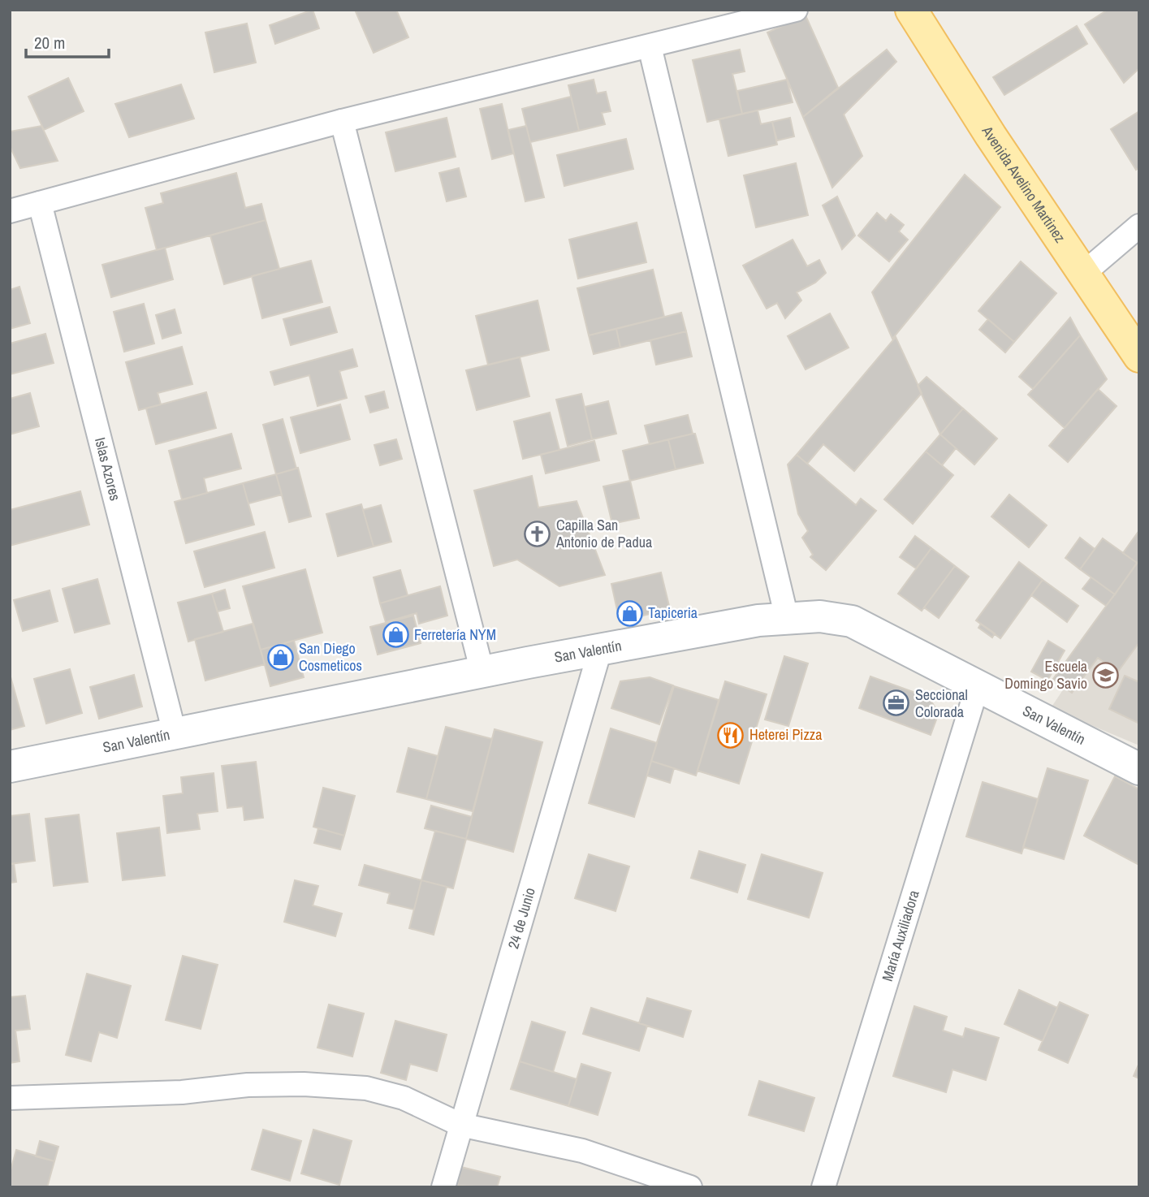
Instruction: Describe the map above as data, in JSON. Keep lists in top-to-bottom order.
{
  "streets": {
    "main road": ["Avenida Avelino Martinez", "San Valentín"],
    "street": ["Islas Azores", "24 de Junio", "María Auxiliadora"]
  },
  "crossings": [
    ["Islas Azores", "San Valentín"],
    ["San Valentín", "24 de Junio"],
    ["San Valentín", "María Auxiliadora"]
  ],
  "places": {
    "church": ["Capilla San Antonio de Padua"],
    "shop": ["Tapiceria", "Ferretería NYM", "San Diego Cosmeticos"],
    "school or university": ["Escuela Domingo Savio"],
    "office": ["Seccional Colorada"],
    "restaurant": ["Heterei Pizza"]
  },
  "scale_bar": "20 m"
}
